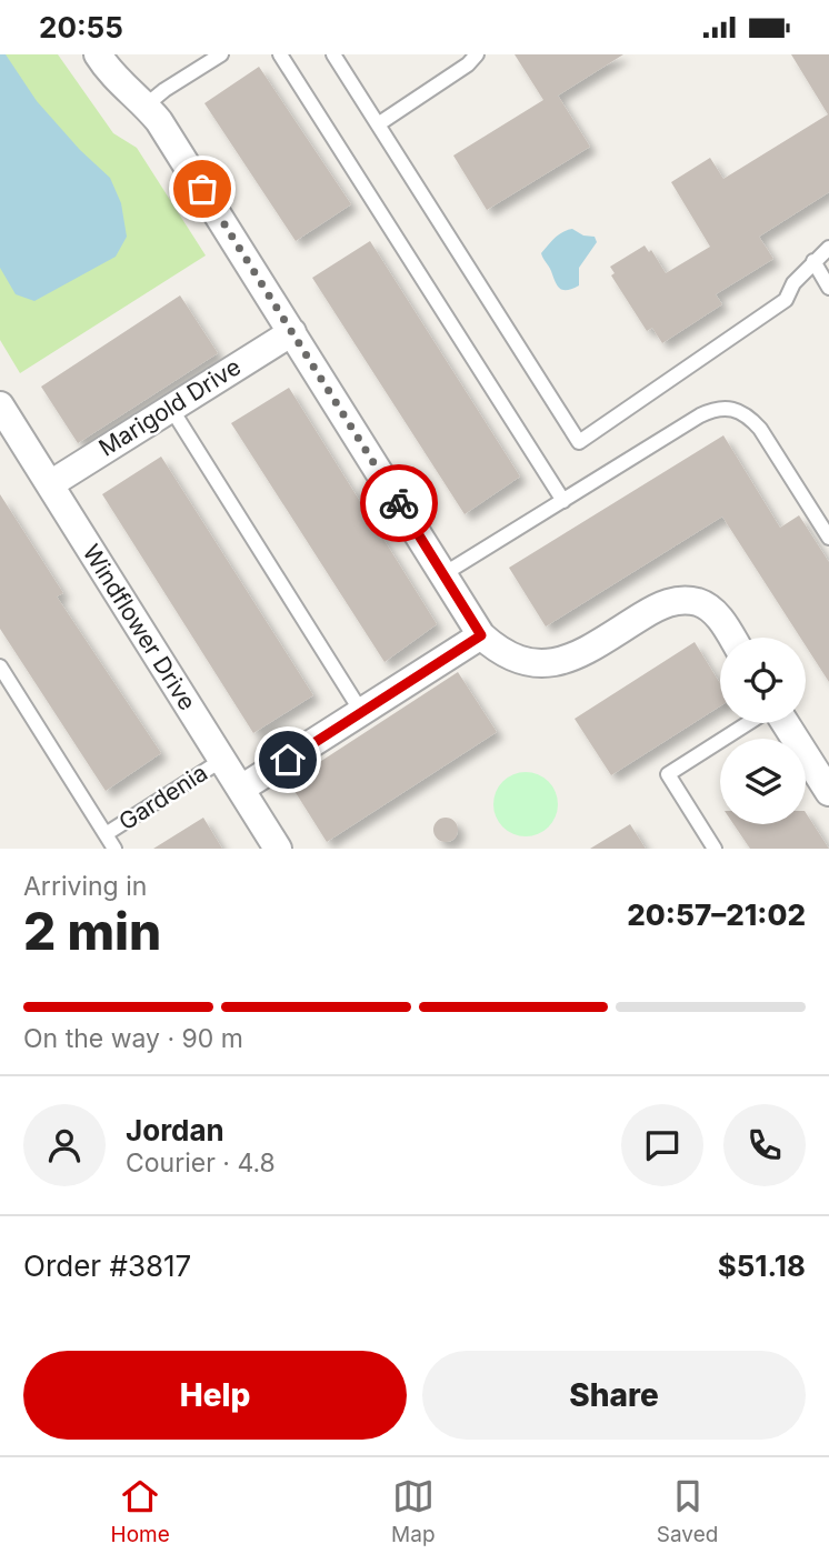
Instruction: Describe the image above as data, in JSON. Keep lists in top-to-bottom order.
{
  "streets": {
    "street": ["Marigold Drive", "Windflower Drive"],
    "lane": ["Gardenia"]
  },
  "crossings": [
    ["Marigold Drive", "Windflower Drive"],
    ["Windflower Drive", "Gardenia"]
  ],
  "page": {
    "status": "20:55",
    "heading": ["2 min", "Arriving in", "20:57–21:02"],
    "panel": [
      "Jordan",
      "Courier · 4.8",
      "Order #3817",
      "$51.18"
    ],
    "bar": "On the way · 90 m",
    "buttons": ["Help", "Share"],
    "tabs": ["Home", "Map", "Saved"]
  }
}
